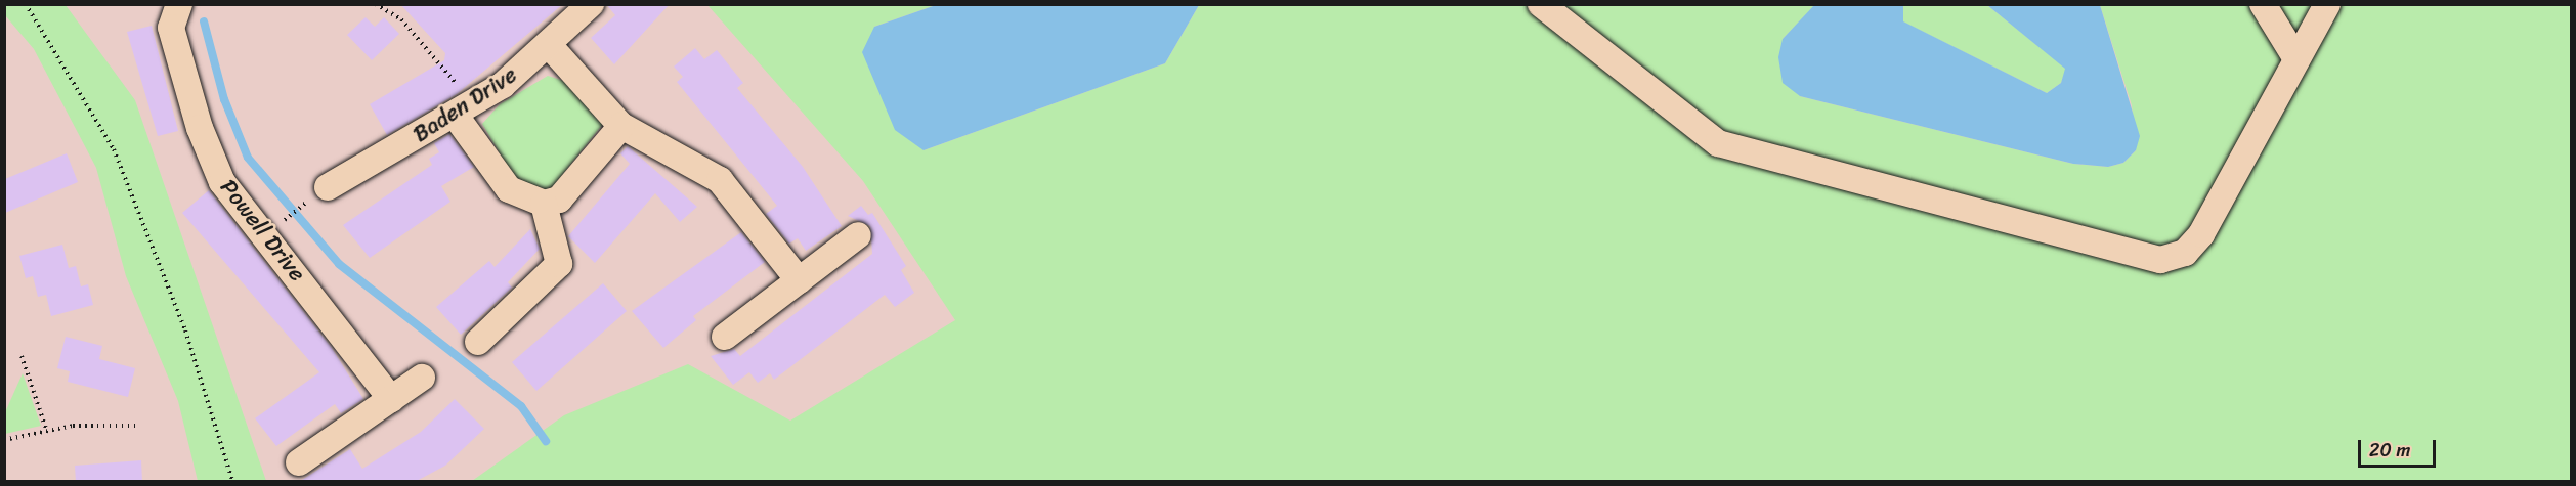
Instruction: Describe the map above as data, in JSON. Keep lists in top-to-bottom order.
{
  "streets": {
    "street": ["Baden Drive", "Powell Drive"]
  },
  "scale_bar": "20 m"
}
